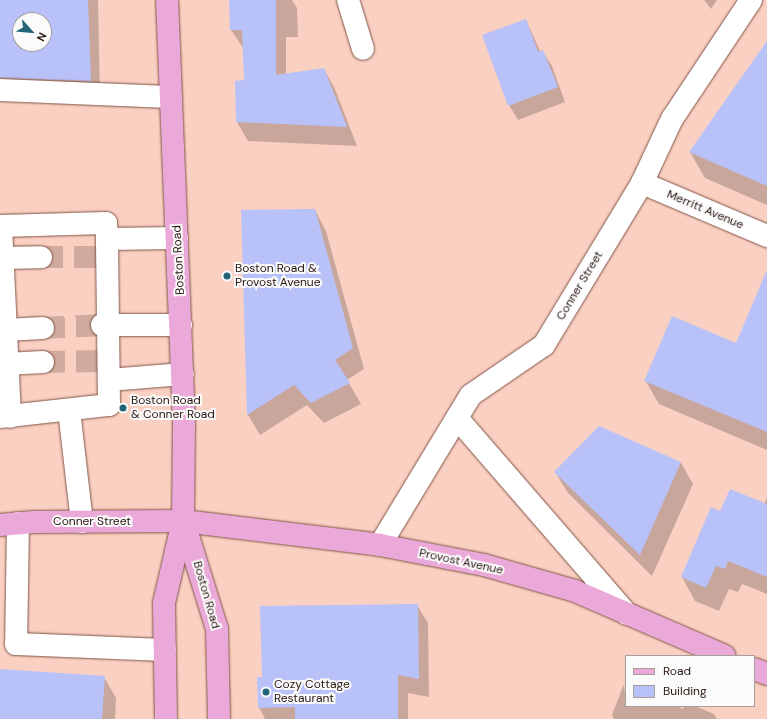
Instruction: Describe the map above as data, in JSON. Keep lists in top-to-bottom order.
{
  "streets": {
    "main road": ["Boston Road", "Conner Street", "Provost Avenue"],
    "street": ["Merritt Avenue"]
  },
  "crossings": [
    ["Merritt Avenue", "Conner Street"],
    ["Boston Road", "Conner Street"],
    ["Boston Road", "Provost Avenue"],
    ["Conner Street", "Provost Avenue"]
  ],
  "places": ["Boston Road & Provost Avenue", "Boston Road & Conner Road", "Cozy Cottage Restaurant"],
  "legend": ["Road", "Building"],
  "north": "bottom right"
}
